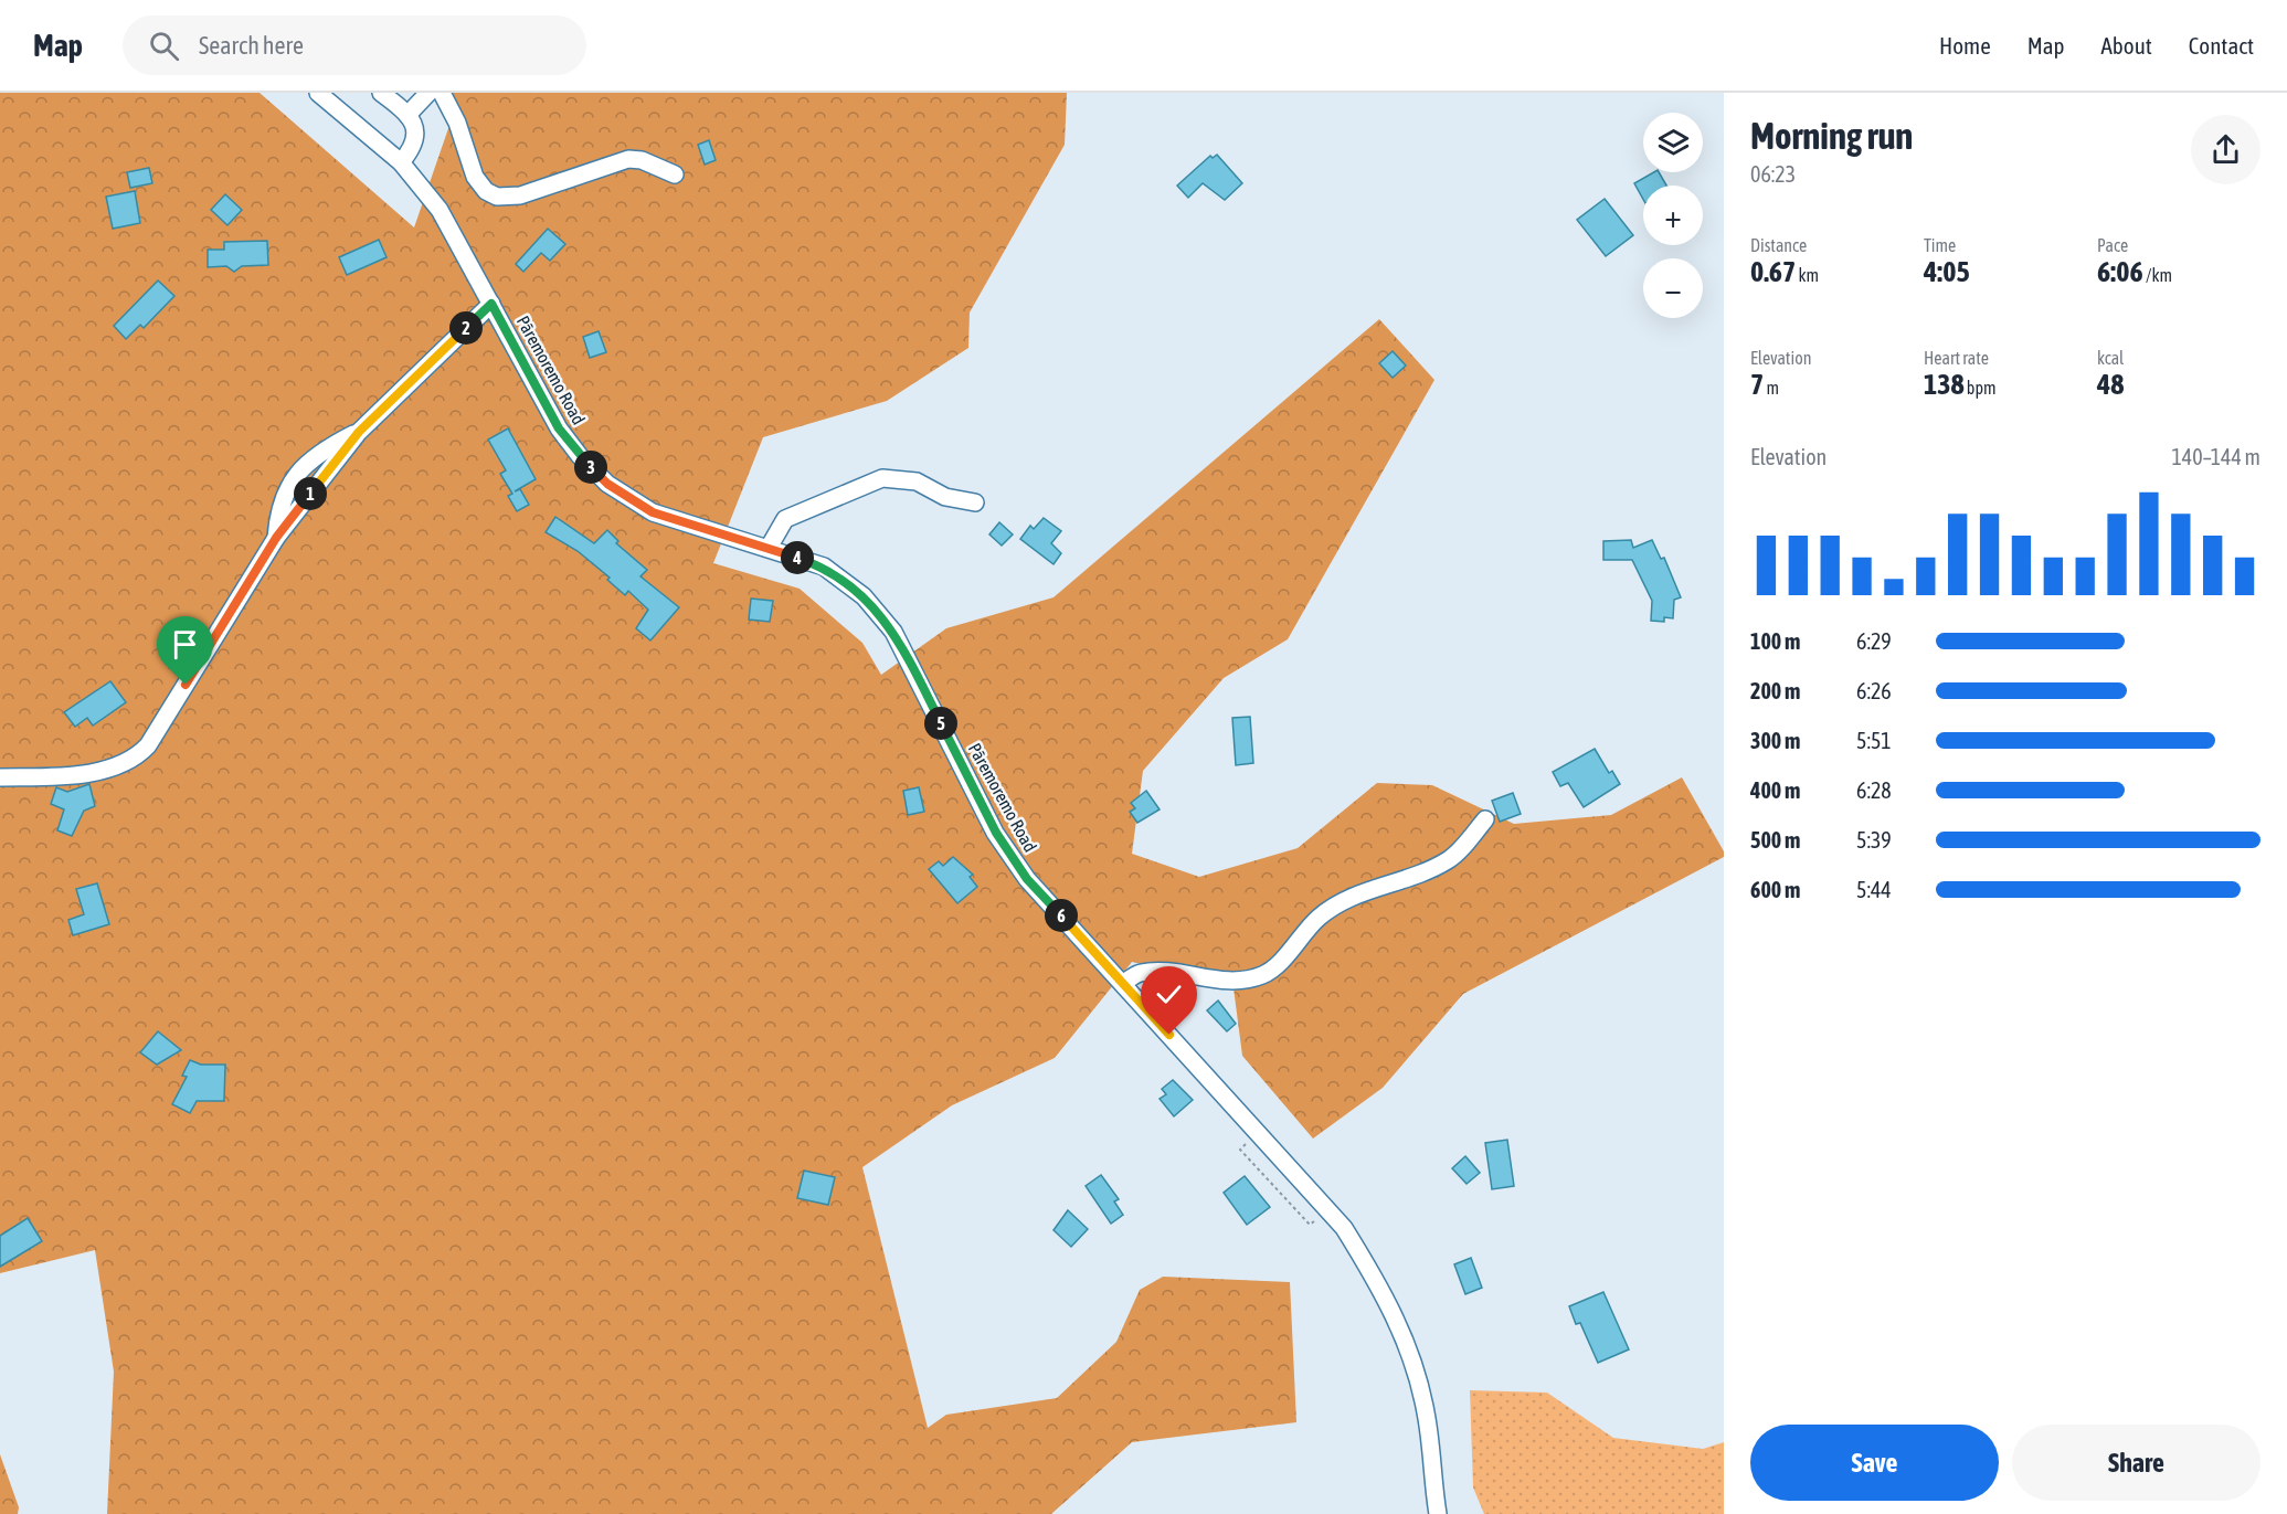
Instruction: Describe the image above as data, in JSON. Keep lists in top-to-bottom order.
{
  "streets": {
    "street": ["Pāremoremo Road"]
  },
  "page": {
    "header": "Map",
    "search": "Search here",
    "nav": [
      "Home",
      "Map",
      "About",
      "Contact"
    ],
    "heading": ["Morning run", "06:23"],
    "map_buttons": ["+", "−"],
    "stats": [
      ["Distance", "0.67 km"],
      ["Time", "4:05"],
      ["Pace", "6:06 /km"],
      ["Elevation", "7 m"],
      ["Heart rate", "138 bpm"],
      ["kcal", "48"]
    ],
    "pins": [
      "2",
      "3",
      "1",
      "4",
      "5",
      "6"
    ],
    "chart": ["Elevation", "140–144 m"],
    "list": [
      {
        "name": "100 m",
        "note": "6:29"
      },
      {
        "name": "200 m",
        "note": "6:26"
      },
      {
        "name": "300 m",
        "note": "5:51"
      },
      {
        "name": "400 m",
        "note": "6:28"
      },
      {
        "name": "500 m",
        "note": "5:39"
      },
      {
        "name": "600 m",
        "note": "5:44"
      }
    ],
    "buttons": ["Save", "Share"]
  }
}
